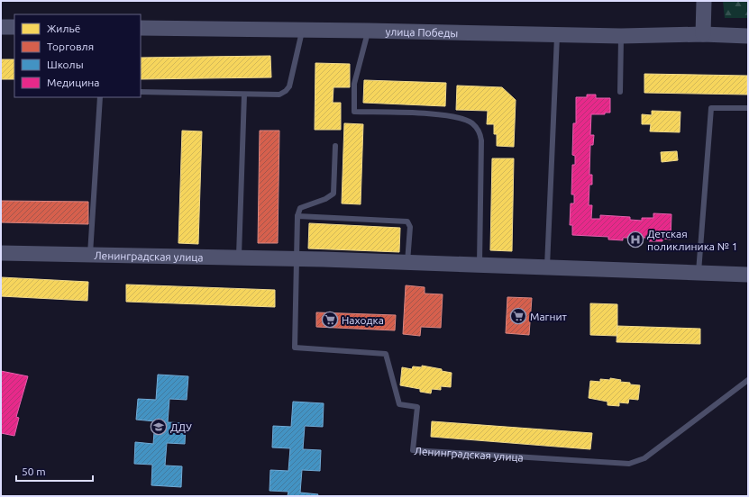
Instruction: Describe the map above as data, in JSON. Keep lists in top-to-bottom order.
{
  "streets": {
    "street": ["улица Победы", "Ленинградская улица"]
  },
  "places": {
    "hospital": ["Детская поликлиника № 1"],
    "supermarket": ["Магнит", "Находка"],
    "school or university": ["ДДУ"]
  },
  "legend": [
    "Жильё",
    "Торговля",
    "Школы",
    "Медицина"
  ],
  "scale_bar": "50 m"
}
